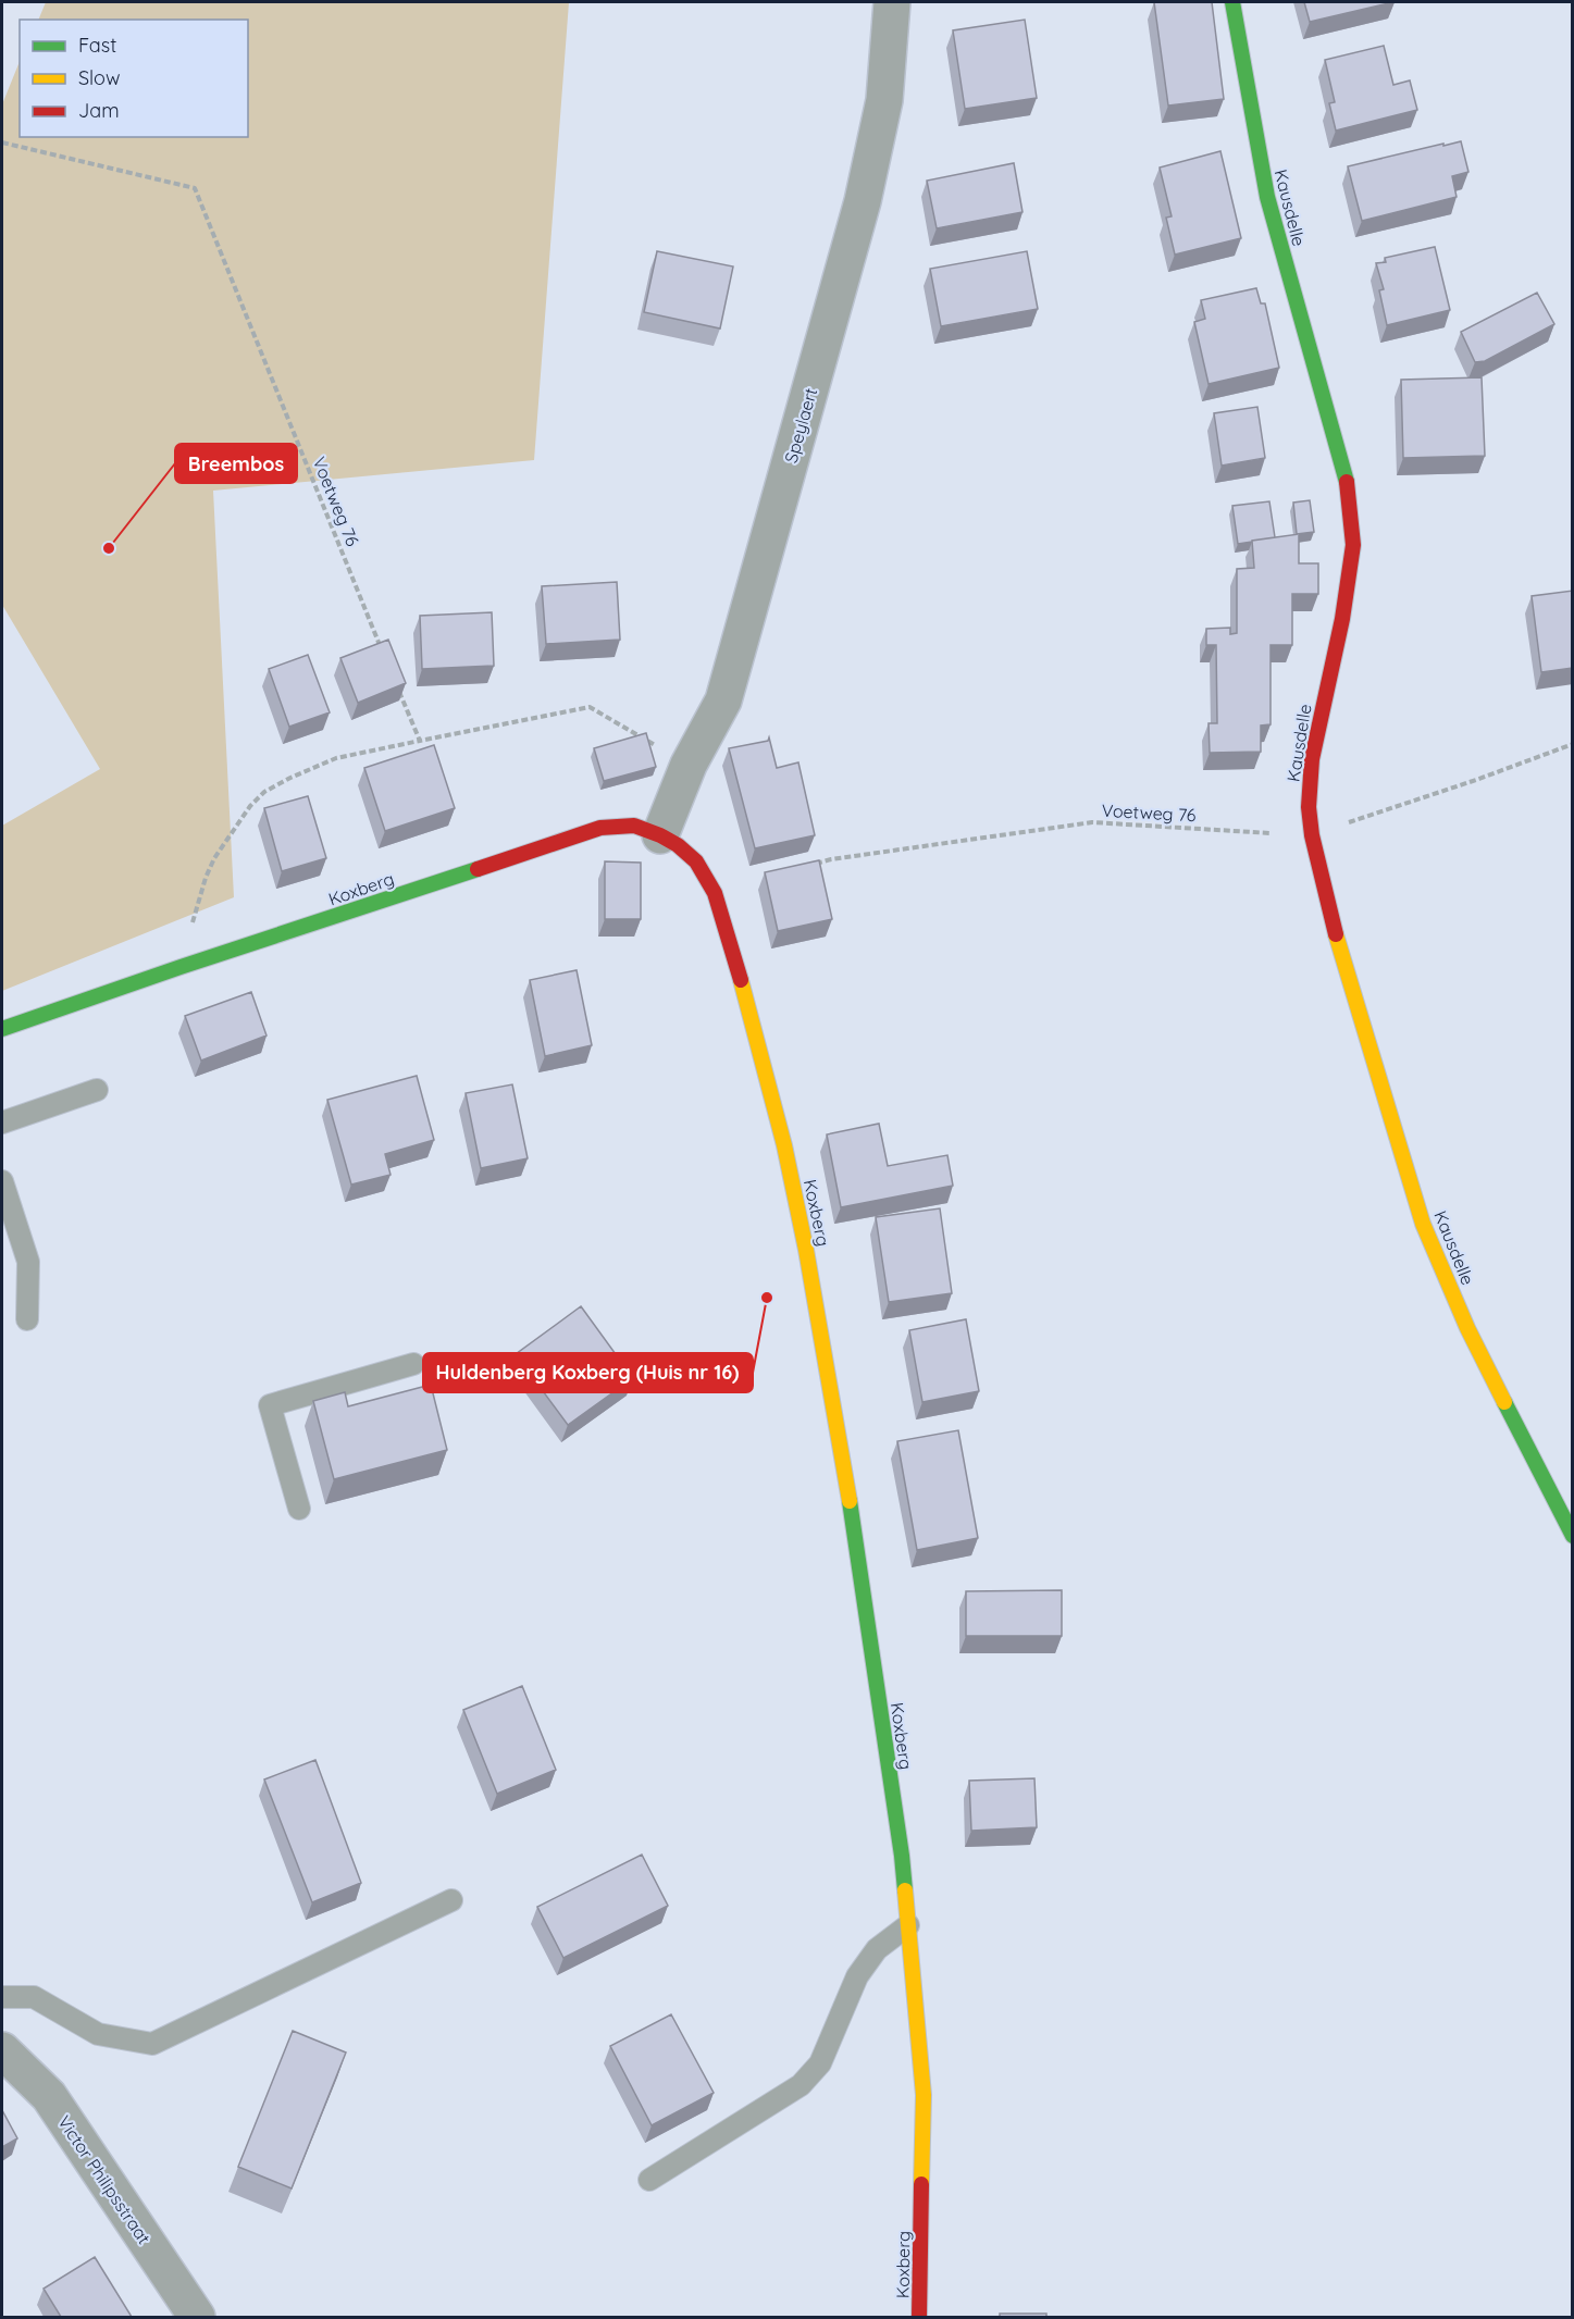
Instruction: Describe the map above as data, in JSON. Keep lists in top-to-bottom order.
{
  "streets": {
    "street": [
      "Kausdelle",
      "Speylaert",
      "Koxberg",
      "Victor Philipsstraat"
    ],
    "path": ["Voetweg 76"]
  },
  "crossings": [
    ["Kausdelle", "Voetweg 76"],
    ["Speylaert", "Koxberg"]
  ],
  "places": ["Breembos", "Huldenberg Koxberg (Huis nr 16)"],
  "legend": ["Fast", "Slow", "Jam"]
}
